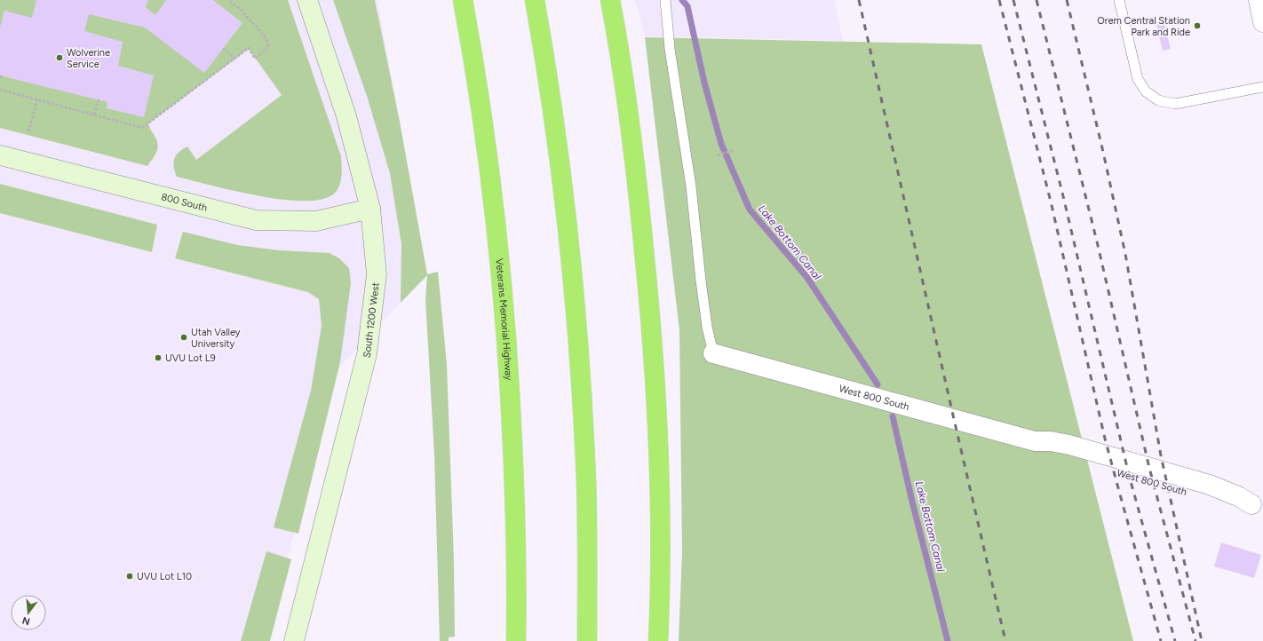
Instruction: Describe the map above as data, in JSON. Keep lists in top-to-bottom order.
{
  "streets": {
    "highway": ["Veterans Memorial Highway"],
    "main road": ["800 South", "South 1200 West"],
    "street": ["West 800 South"]
  },
  "crossings": [
    ["800 South", "South 1200 West"]
  ],
  "water": ["Lake Bottom Canal"],
  "places": [
    "Orem Central Station Park and Ride",
    "Wolverine Service",
    "Utah Valley University",
    "UVU Lot L9",
    "UVU Lot L10"
  ],
  "north": "bottom"
}
